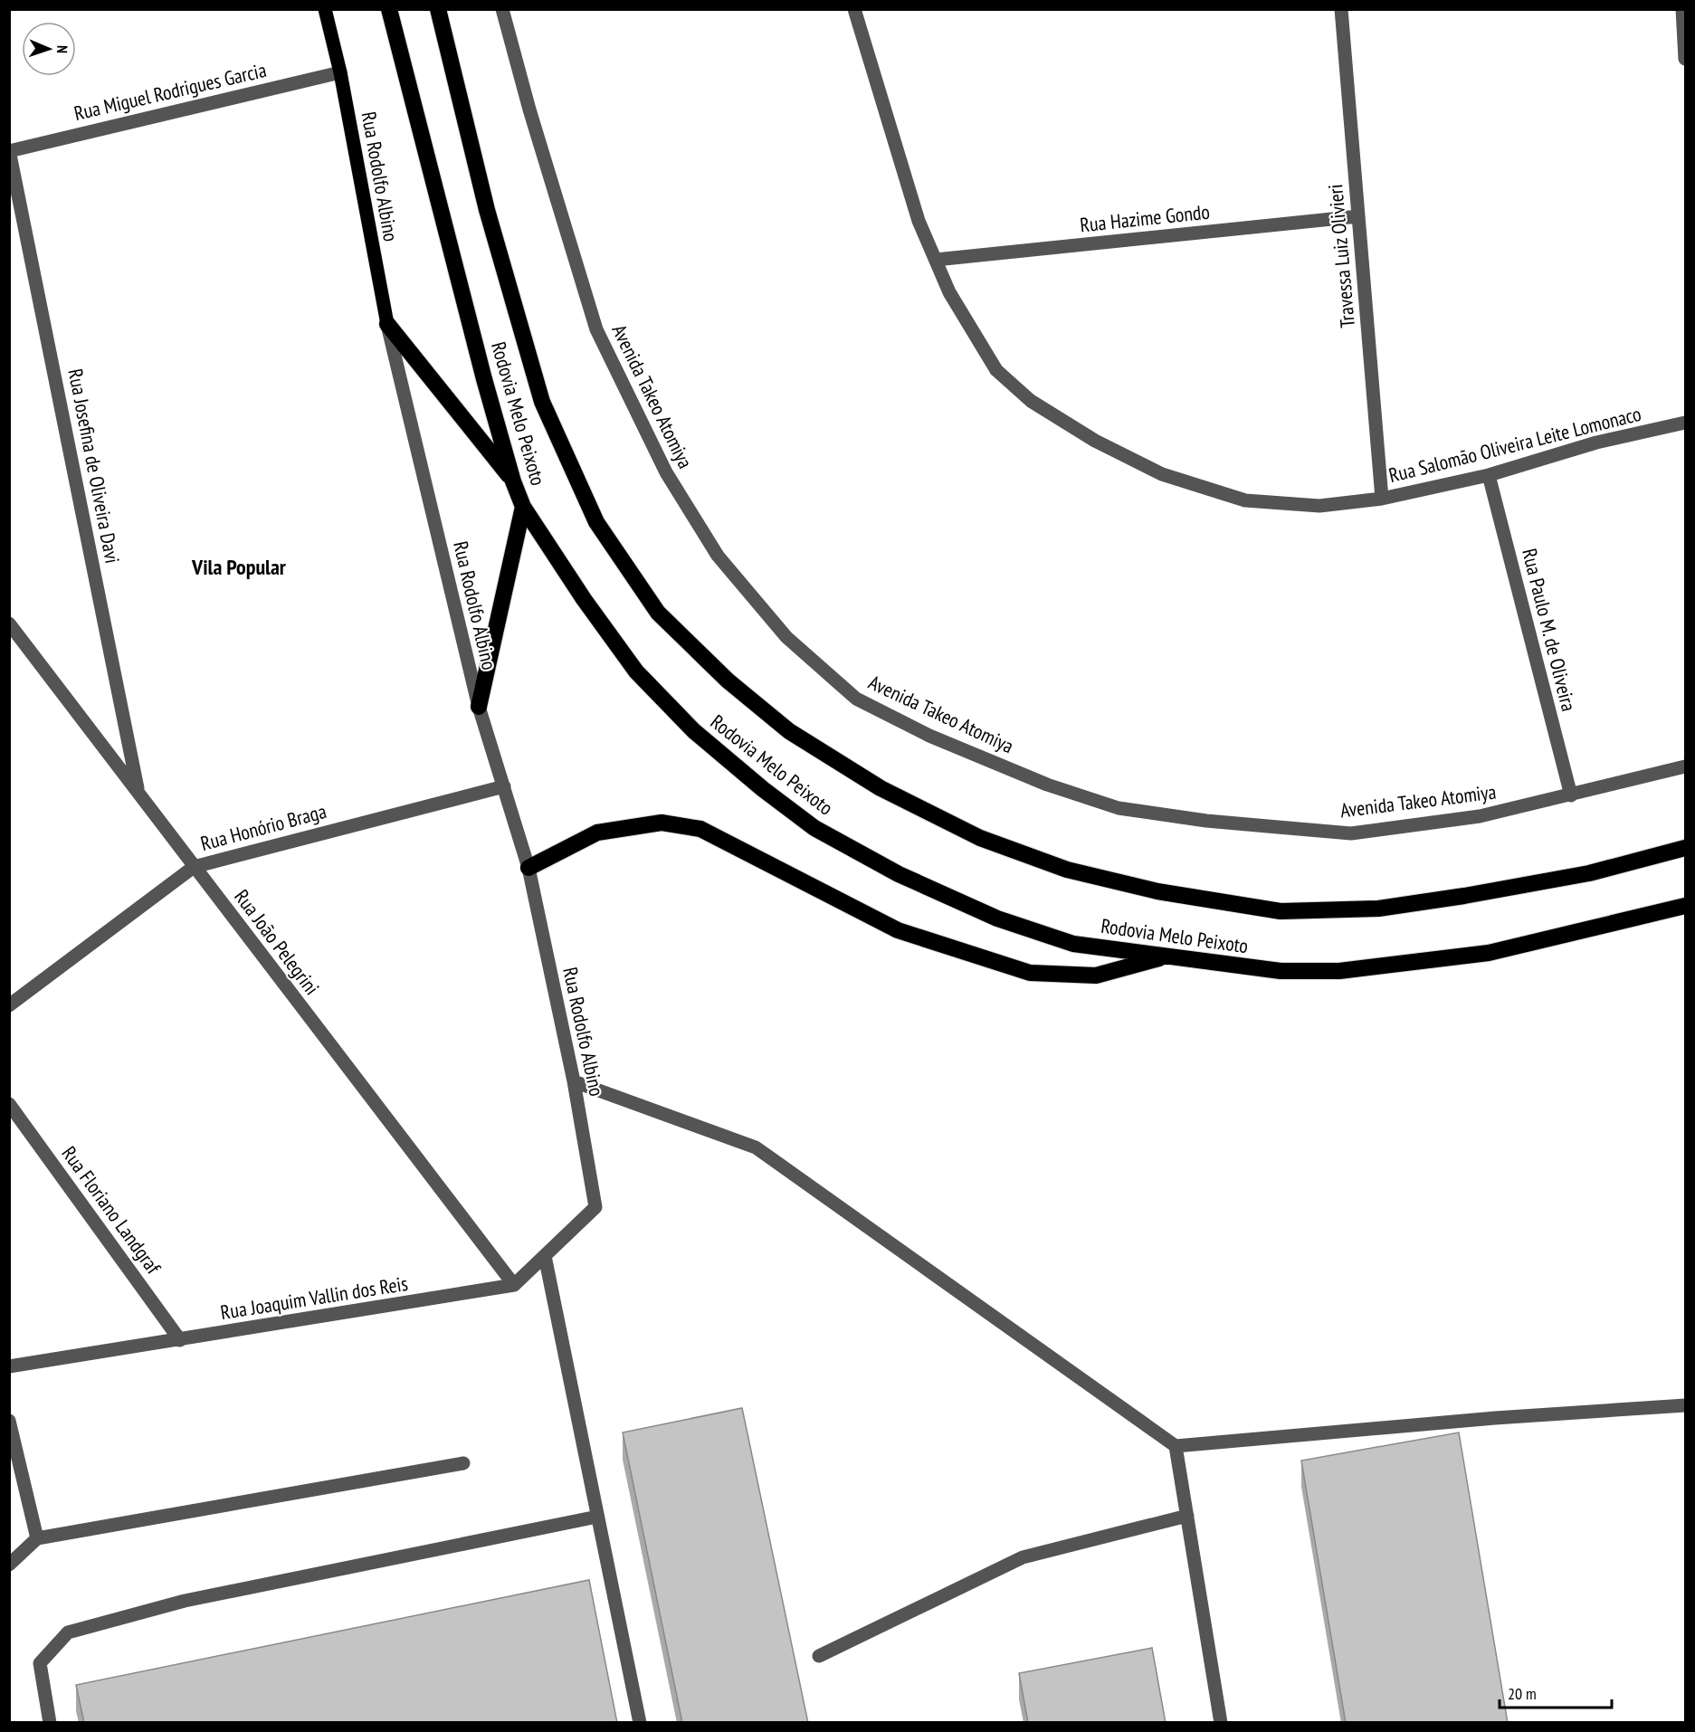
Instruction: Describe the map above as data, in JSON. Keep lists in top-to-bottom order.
{
  "streets": {
    "highway": ["Rodovia Melo Peixoto"],
    "main road": ["Rua Rodolfo Albino"],
    "street": [
      "Rua Miguel Rodrigues Garcia",
      "Rua Hazime Gondo",
      "Travessa Luiz Olivieri",
      "Avenida Takeo Atomiya",
      "Rua Salomão Oliveira Leite Lomonaco",
      "Rua Josefina de Oliveira Davi",
      "Rua Paulo M. de Oliveira",
      "Rua Honório Braga",
      "Rua João Pelegrini",
      "Rua Floriano Landgraf",
      "Rua Joaquim Vallin dos Reis"
    ]
  },
  "crossings": [
    ["Rua Miguel Rodrigues Garcia", "Rua Rodolfo Albino"],
    ["Rua Miguel Rodrigues Garcia", "Rua Josefina de Oliveira Davi"],
    ["Rua Rodolfo Albino", "Rua Honório Braga"],
    ["Rua Hazime Gondo", "Travessa Luiz Olivieri"],
    ["Rua Hazime Gondo", "Rua Salomão Oliveira Leite Lomonaco"],
    ["Travessa Luiz Olivieri", "Rua Salomão Oliveira Leite Lomonaco"],
    ["Avenida Takeo Atomiya", "Rua Paulo M. de Oliveira"],
    ["Rua Salomão Oliveira Leite Lomonaco", "Rua Paulo M. de Oliveira"],
    ["Rua Josefina de Oliveira Davi", "Rua João Pelegrini"],
    ["Rua Honório Braga", "Rua João Pelegrini"],
    ["Rua João Pelegrini", "Rua Joaquim Vallin dos Reis"],
    ["Rua Floriano Landgraf", "Rua Joaquim Vallin dos Reis"]
  ],
  "districts": ["Vila Popular"],
  "scale_bar": "20 m",
  "north": "right"
}
